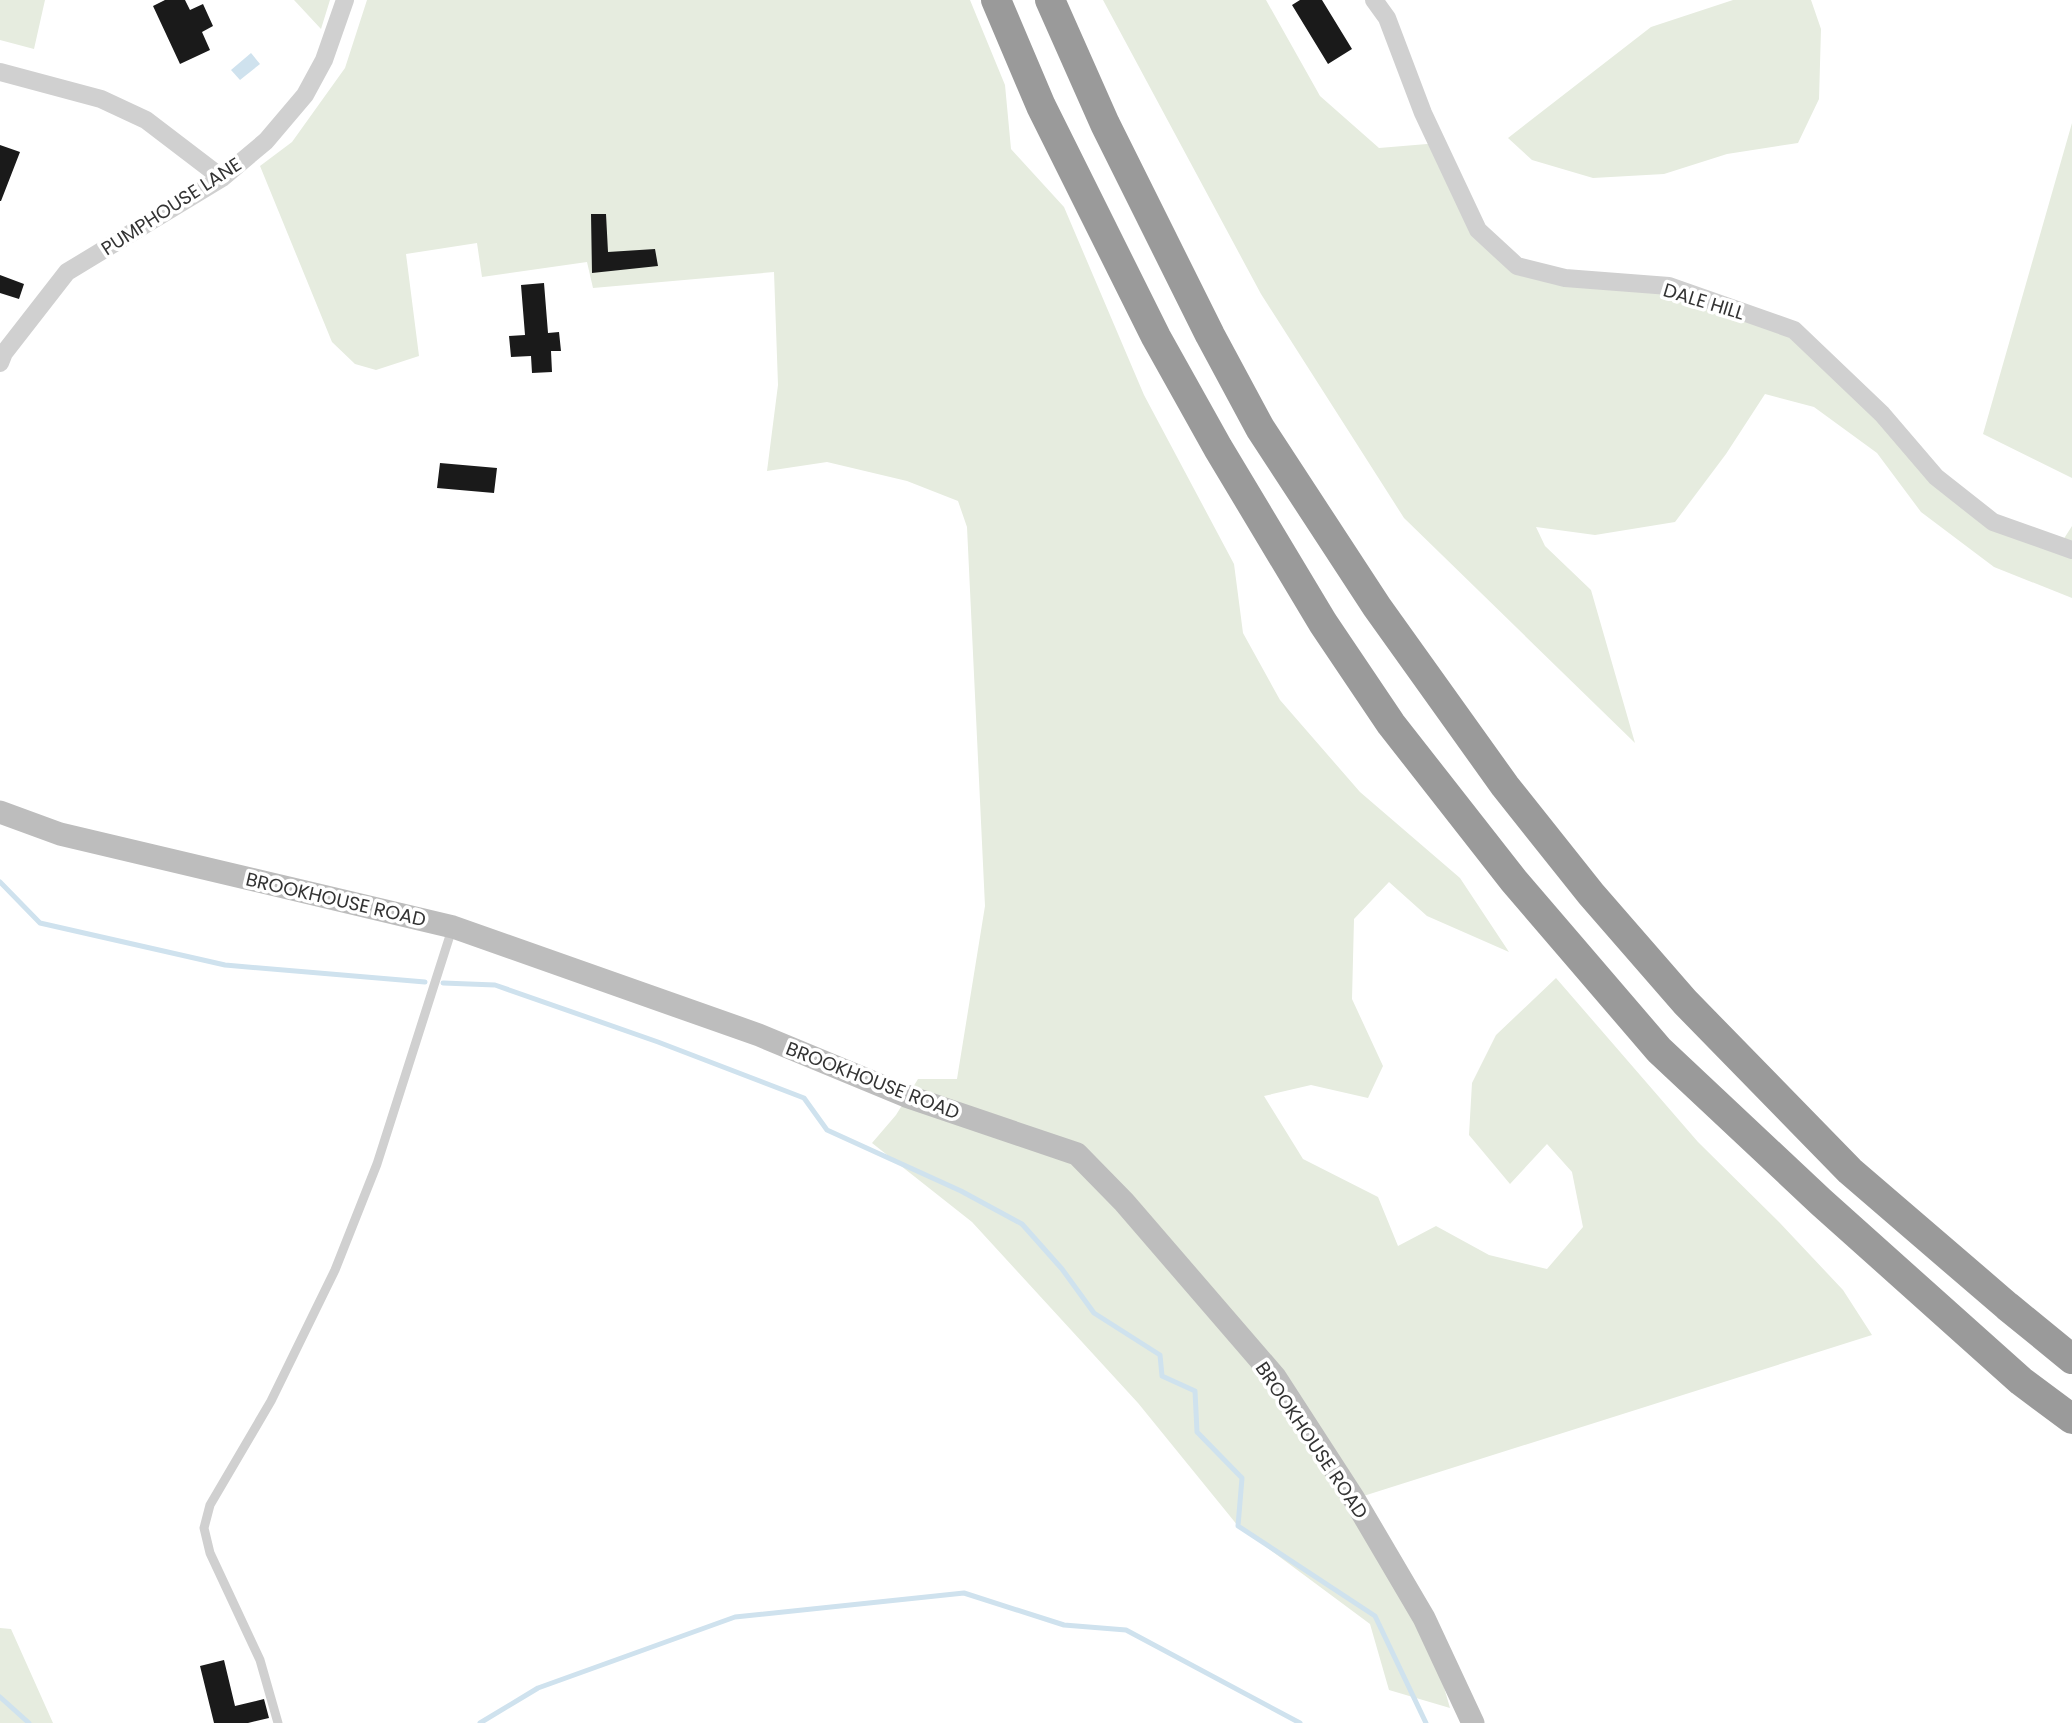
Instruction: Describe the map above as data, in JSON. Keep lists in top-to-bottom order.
{
  "streets": {
    "street": ["PUMPHOUSE LANE", "DALE HILL", "BROOKHOUSE ROAD"]
  }
}
